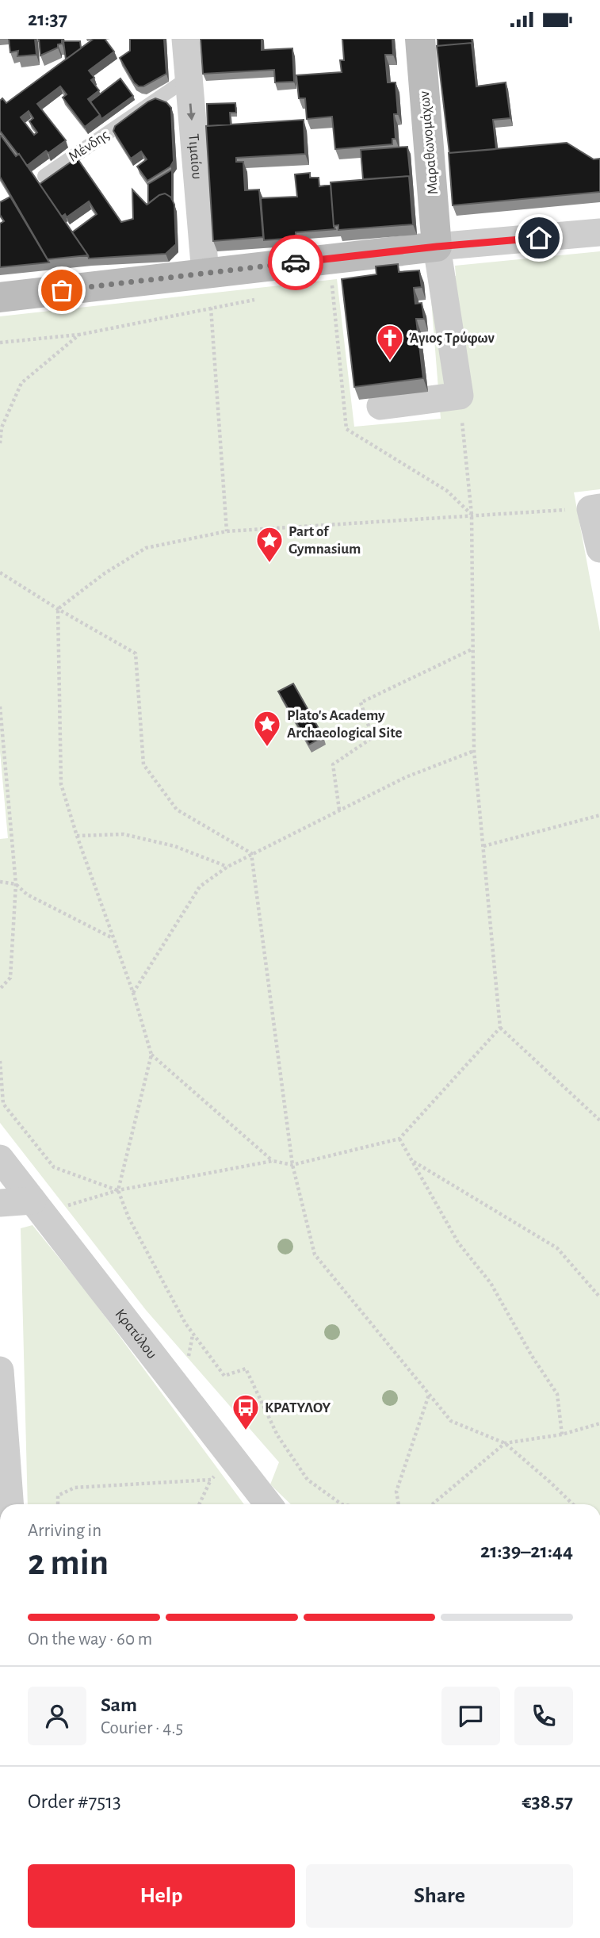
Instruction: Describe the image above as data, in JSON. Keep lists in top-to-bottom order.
{
  "streets": {
    "street": ["Μαραθωνομάχων", "Τιμαίου", "Κρατύλου"],
    "lane": ["Μένδης"]
  },
  "crossings": [
    ["Μένδης", "Τιμαίου"]
  ],
  "one_way": ["Τιμαίου"],
  "places": {
    "church": ["Άγιος Τρύφων"],
    "place": ["Part of Gymnasium", "Plato's Academy Archaeological Site"],
    "bus stop": ["ΚΡΑΤΥΛΟΥ"]
  },
  "page": {
    "status": "21:37",
    "heading": ["2 min", "Arriving in", "21:39–21:44"],
    "panel": [
      "Sam",
      "Courier · 4.5",
      "Order #7513",
      "€38.57"
    ],
    "bar": "On the way · 60 m",
    "buttons": ["Help", "Share"]
  }
}
